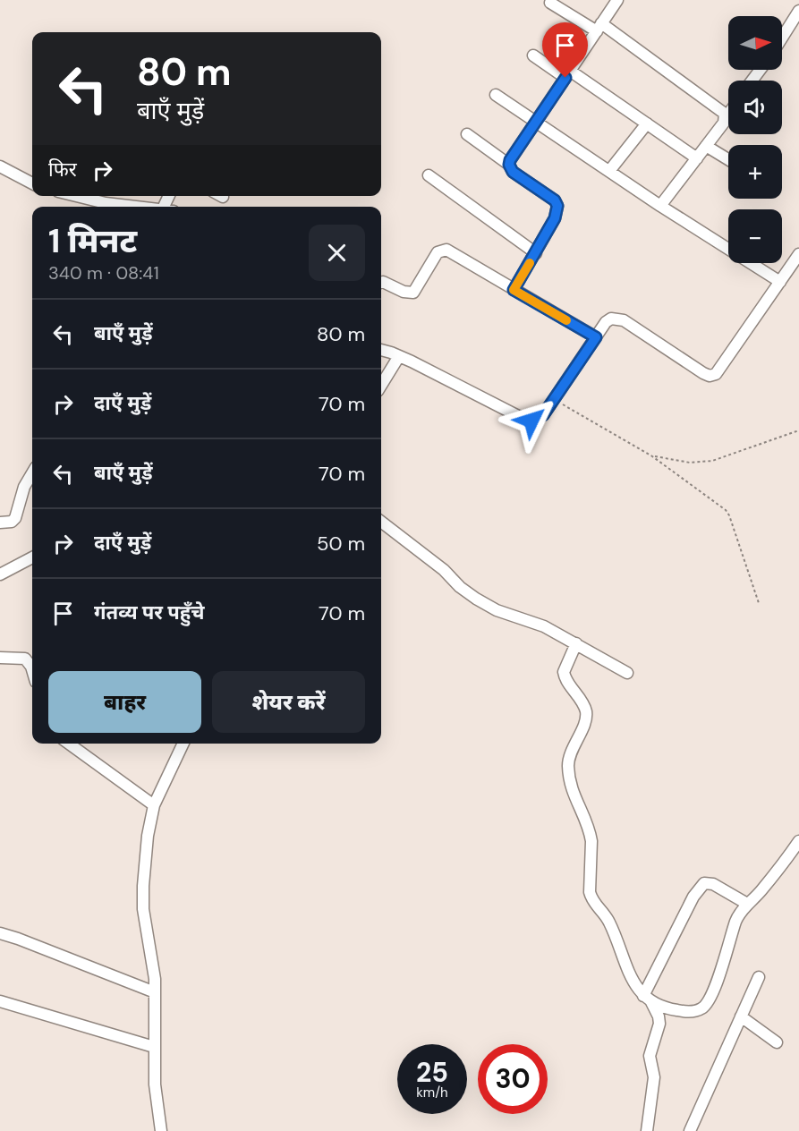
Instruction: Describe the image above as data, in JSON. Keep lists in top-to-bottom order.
{
  "north": "right",
  "page": {
    "map_buttons": ["+", "−"],
    "turn": ["80 m", "बाएँ मुड़ें"],
    "then": "फिर",
    "heading": ["1 मिनट", "340 m · 08:41"],
    "list": [
      {
        "name": "बाएँ मुड़ें",
        "value": "80 m"
      },
      {
        "name": "दाएँ मुड़ें",
        "value": "70 m"
      },
      {
        "name": "बाएँ मुड़ें",
        "value": "70 m"
      },
      {
        "name": "दाएँ मुड़ें",
        "value": "50 m"
      },
      {
        "name": "गंतव्य पर पहुँचे",
        "value": "70 m"
      }
    ],
    "buttons": ["बाहर", "शेयर करें"],
    "speed": "25 km/h",
    "limit": "30"
  }
}
